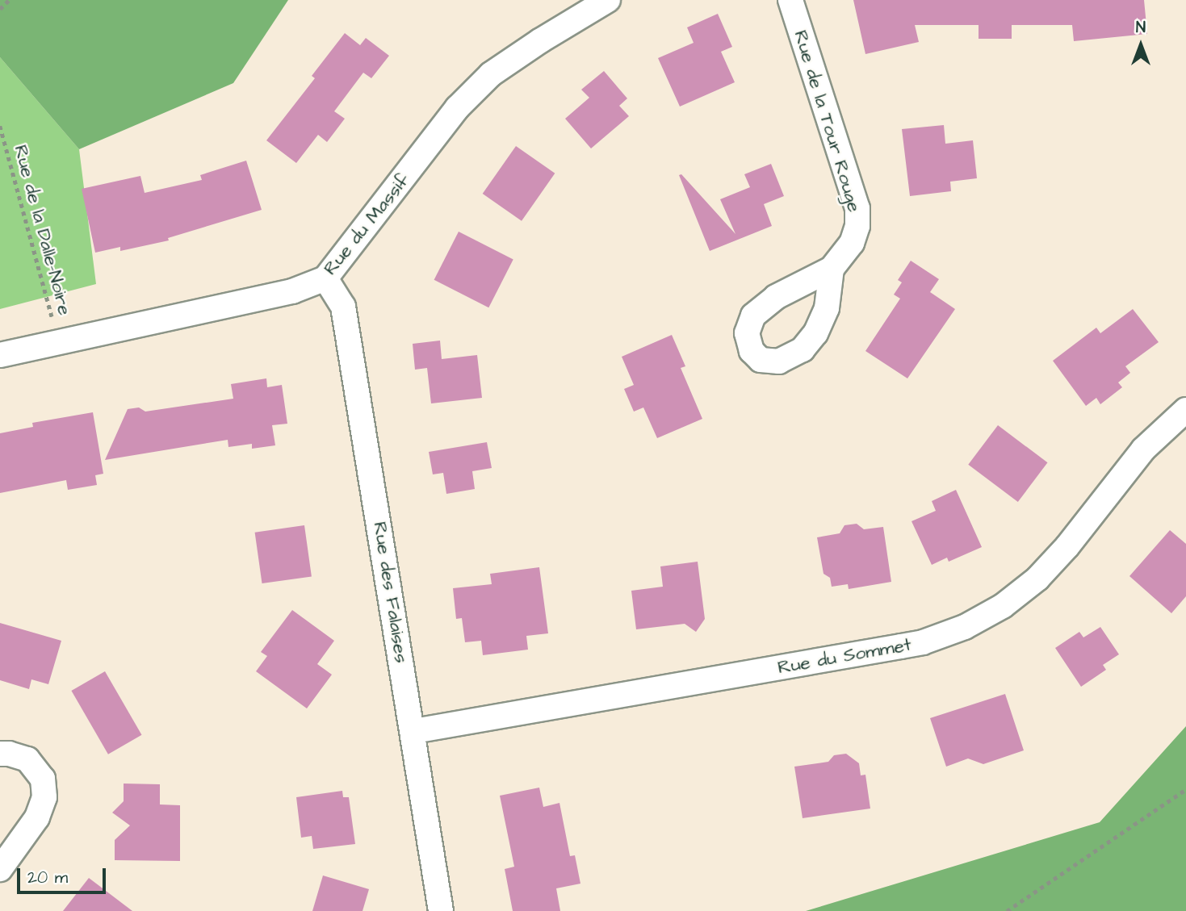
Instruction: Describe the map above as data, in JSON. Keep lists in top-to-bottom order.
{
  "streets": {
    "street": [
      "Rue de la Tour Rouge",
      "Rue du Massif",
      "Rue des Falaises",
      "Rue du Sommet"
    ],
    "path": ["Rue de la Dalle-Noire"]
  },
  "crossings": [
    ["Rue du Massif", "Rue de la Dalle-Noire"],
    ["Rue du Massif", "Rue des Falaises"],
    ["Rue des Falaises", "Rue du Sommet"]
  ],
  "scale_bar": "20 m",
  "north": "top"
}
